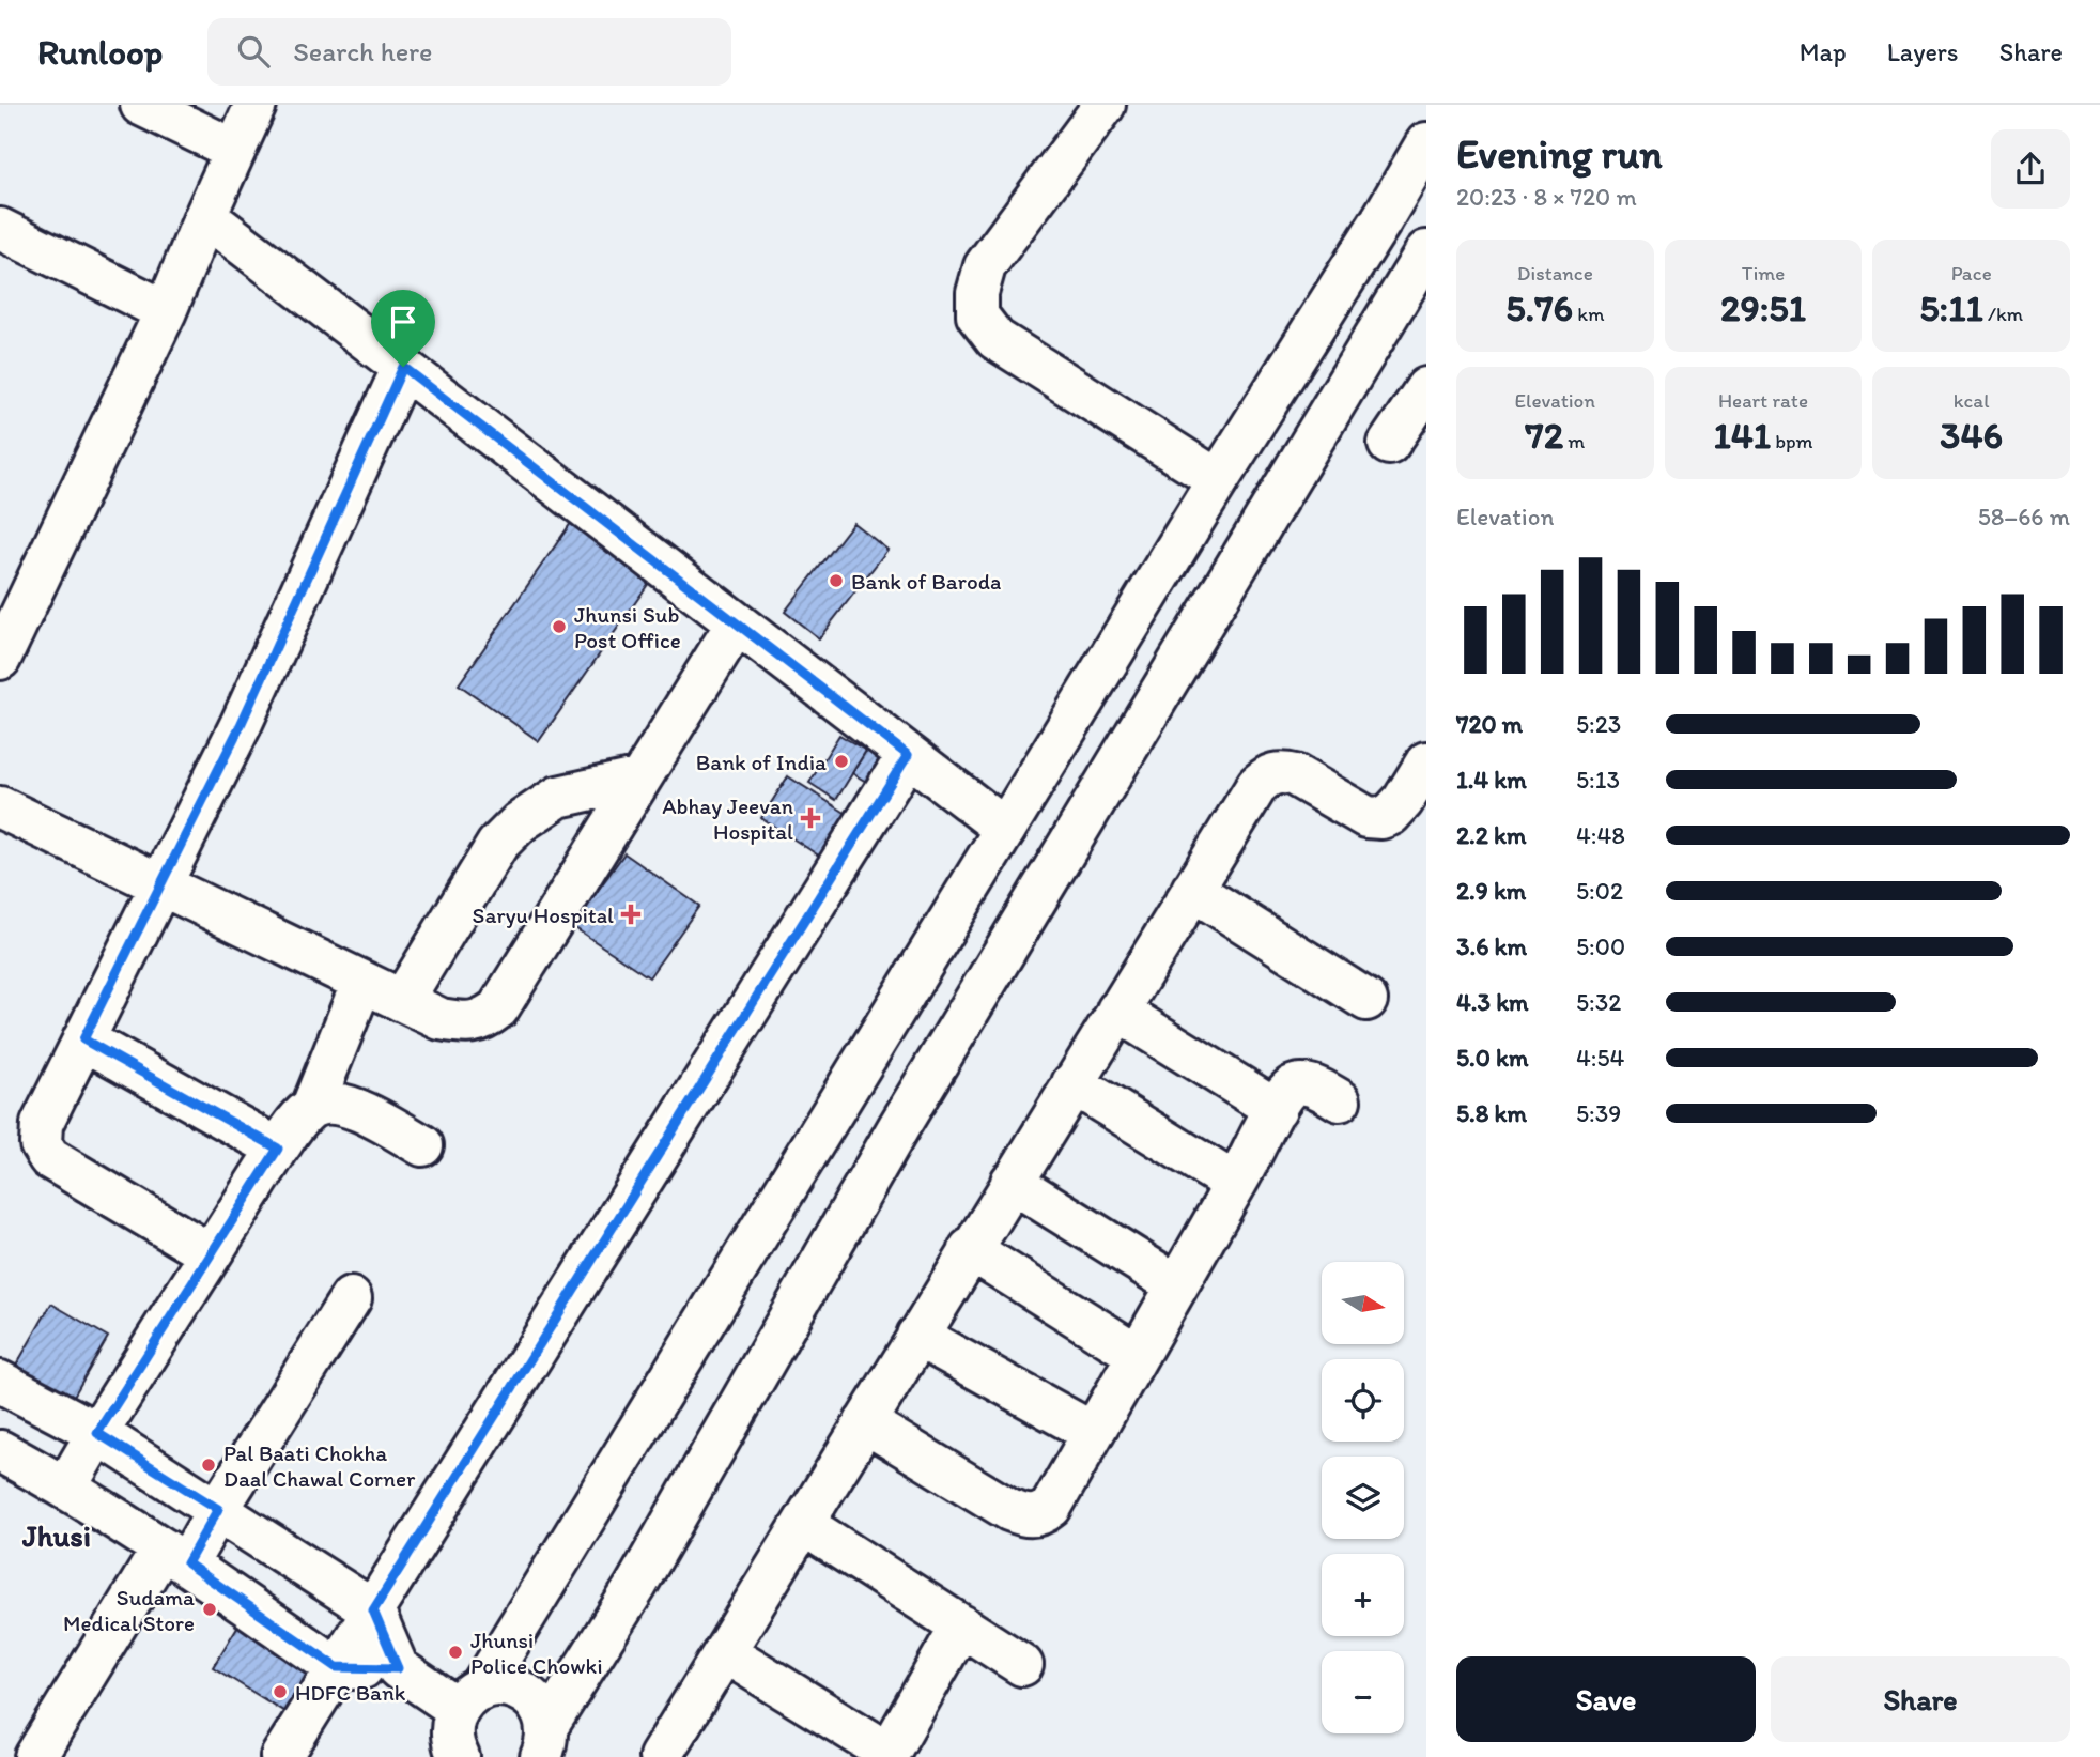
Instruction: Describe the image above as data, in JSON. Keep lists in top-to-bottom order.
{
  "districts": ["Jhusi"],
  "places": {
    "other": [
      "Bank of Baroda",
      "Jhunsi Sub Post Office",
      "Bank of India",
      "Pal Baati Chokha Daal Chawal Corner",
      "Sudama Medical Store",
      "Jhunsi Police Chowki",
      "HDFC Bank"
    ],
    "health": ["Abhay Jeevan Hospital", "Saryu Hospital"]
  },
  "north": "right",
  "page": {
    "header": "Runloop",
    "search": "Search here",
    "nav": ["Map", "Layers", "Share"],
    "heading": ["Evening run", "20:23 · 8 × 720 m"],
    "stats": [
      ["Distance", "5.76 km"],
      ["Time", "29:51"],
      ["Pace", "5:11 /km"],
      ["Elevation", "72 m"],
      ["Heart rate", "141 bpm"],
      ["kcal", "346"]
    ],
    "chart": ["Elevation", "58–66 m"],
    "list": [
      {
        "name": "720 m",
        "note": "5:23"
      },
      {
        "name": "1.4 km",
        "note": "5:13"
      },
      {
        "name": "2.2 km",
        "note": "4:48"
      },
      {
        "name": "2.9 km",
        "note": "5:02"
      },
      {
        "name": "3.6 km",
        "note": "5:00"
      },
      {
        "name": "4.3 km",
        "note": "5:32"
      },
      {
        "name": "5.0 km",
        "note": "4:54"
      },
      {
        "name": "5.8 km",
        "note": "5:39"
      }
    ],
    "map_buttons": ["+", "−"],
    "buttons": ["Save", "Share"]
  }
}
